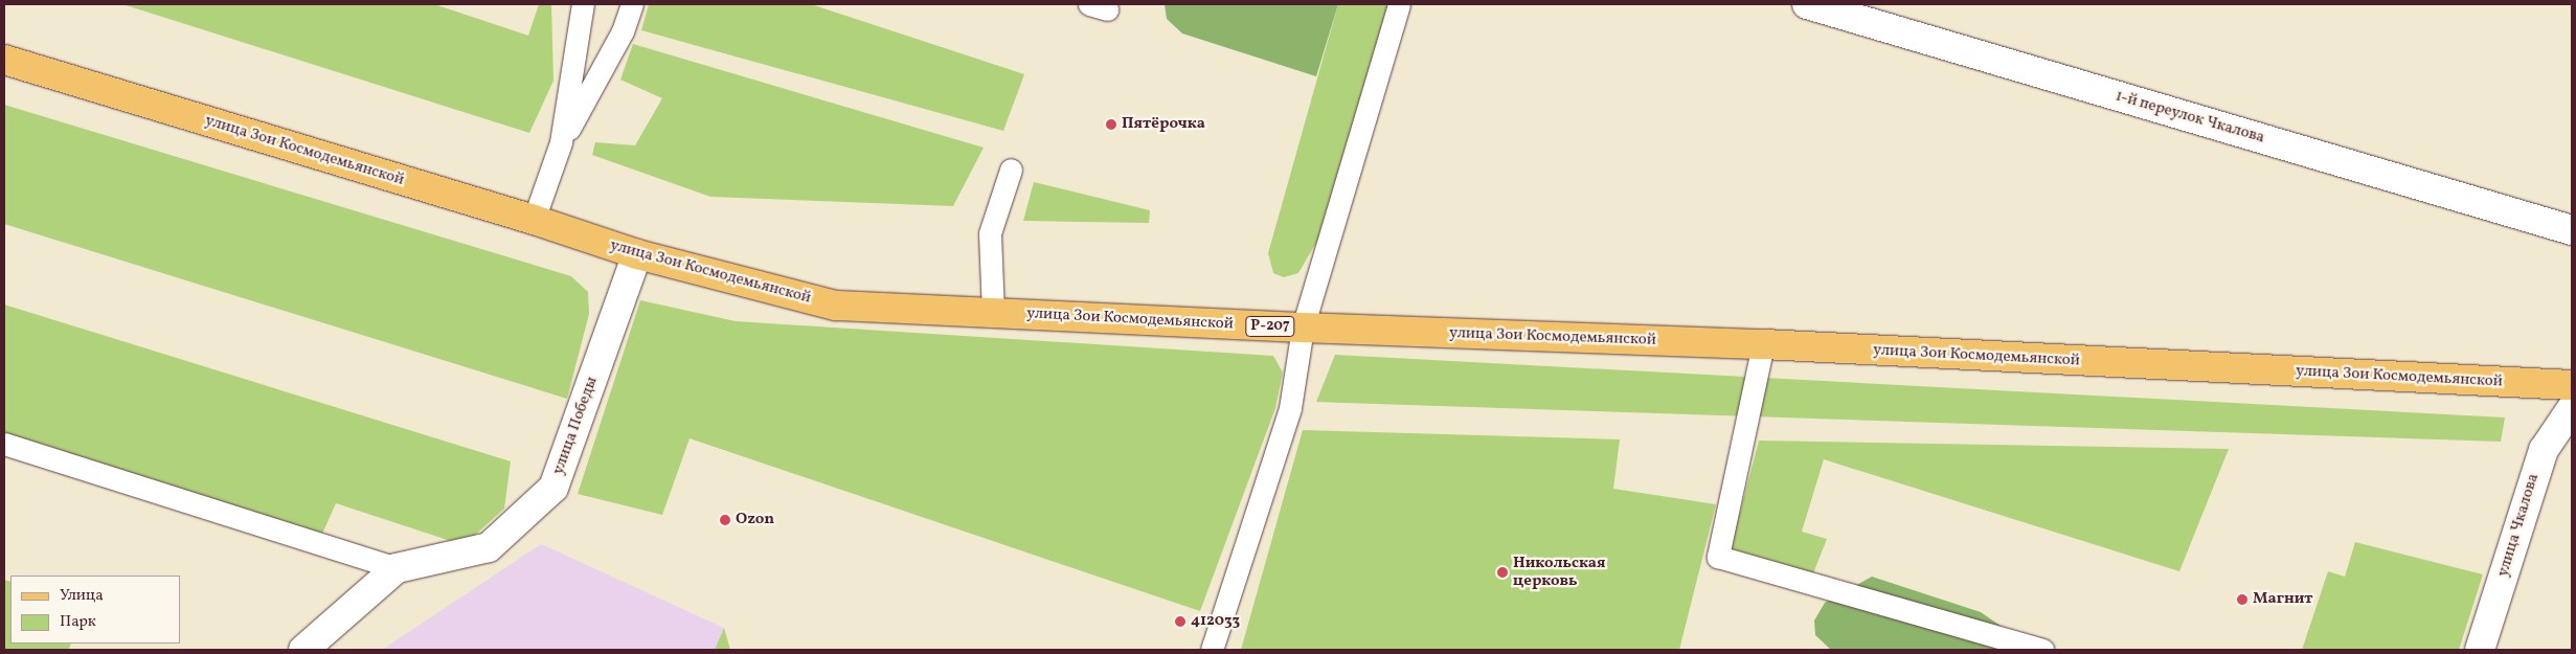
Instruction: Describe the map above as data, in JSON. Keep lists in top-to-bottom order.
{
  "streets": {
    "main road": ["улица Зои Космодемьянской", "Р-207"],
    "street": ["1-й переулок Чкалова", "улица Победы", "улица Чкалова"]
  },
  "crossings": [
    ["улица Зои Космодемьянской", "улица Победы"]
  ],
  "places": [
    "Пятёрочка",
    "Ozon",
    "Никольская церковь",
    "Магнит",
    "412033"
  ],
  "legend": ["Улица", "Парк"]
}
